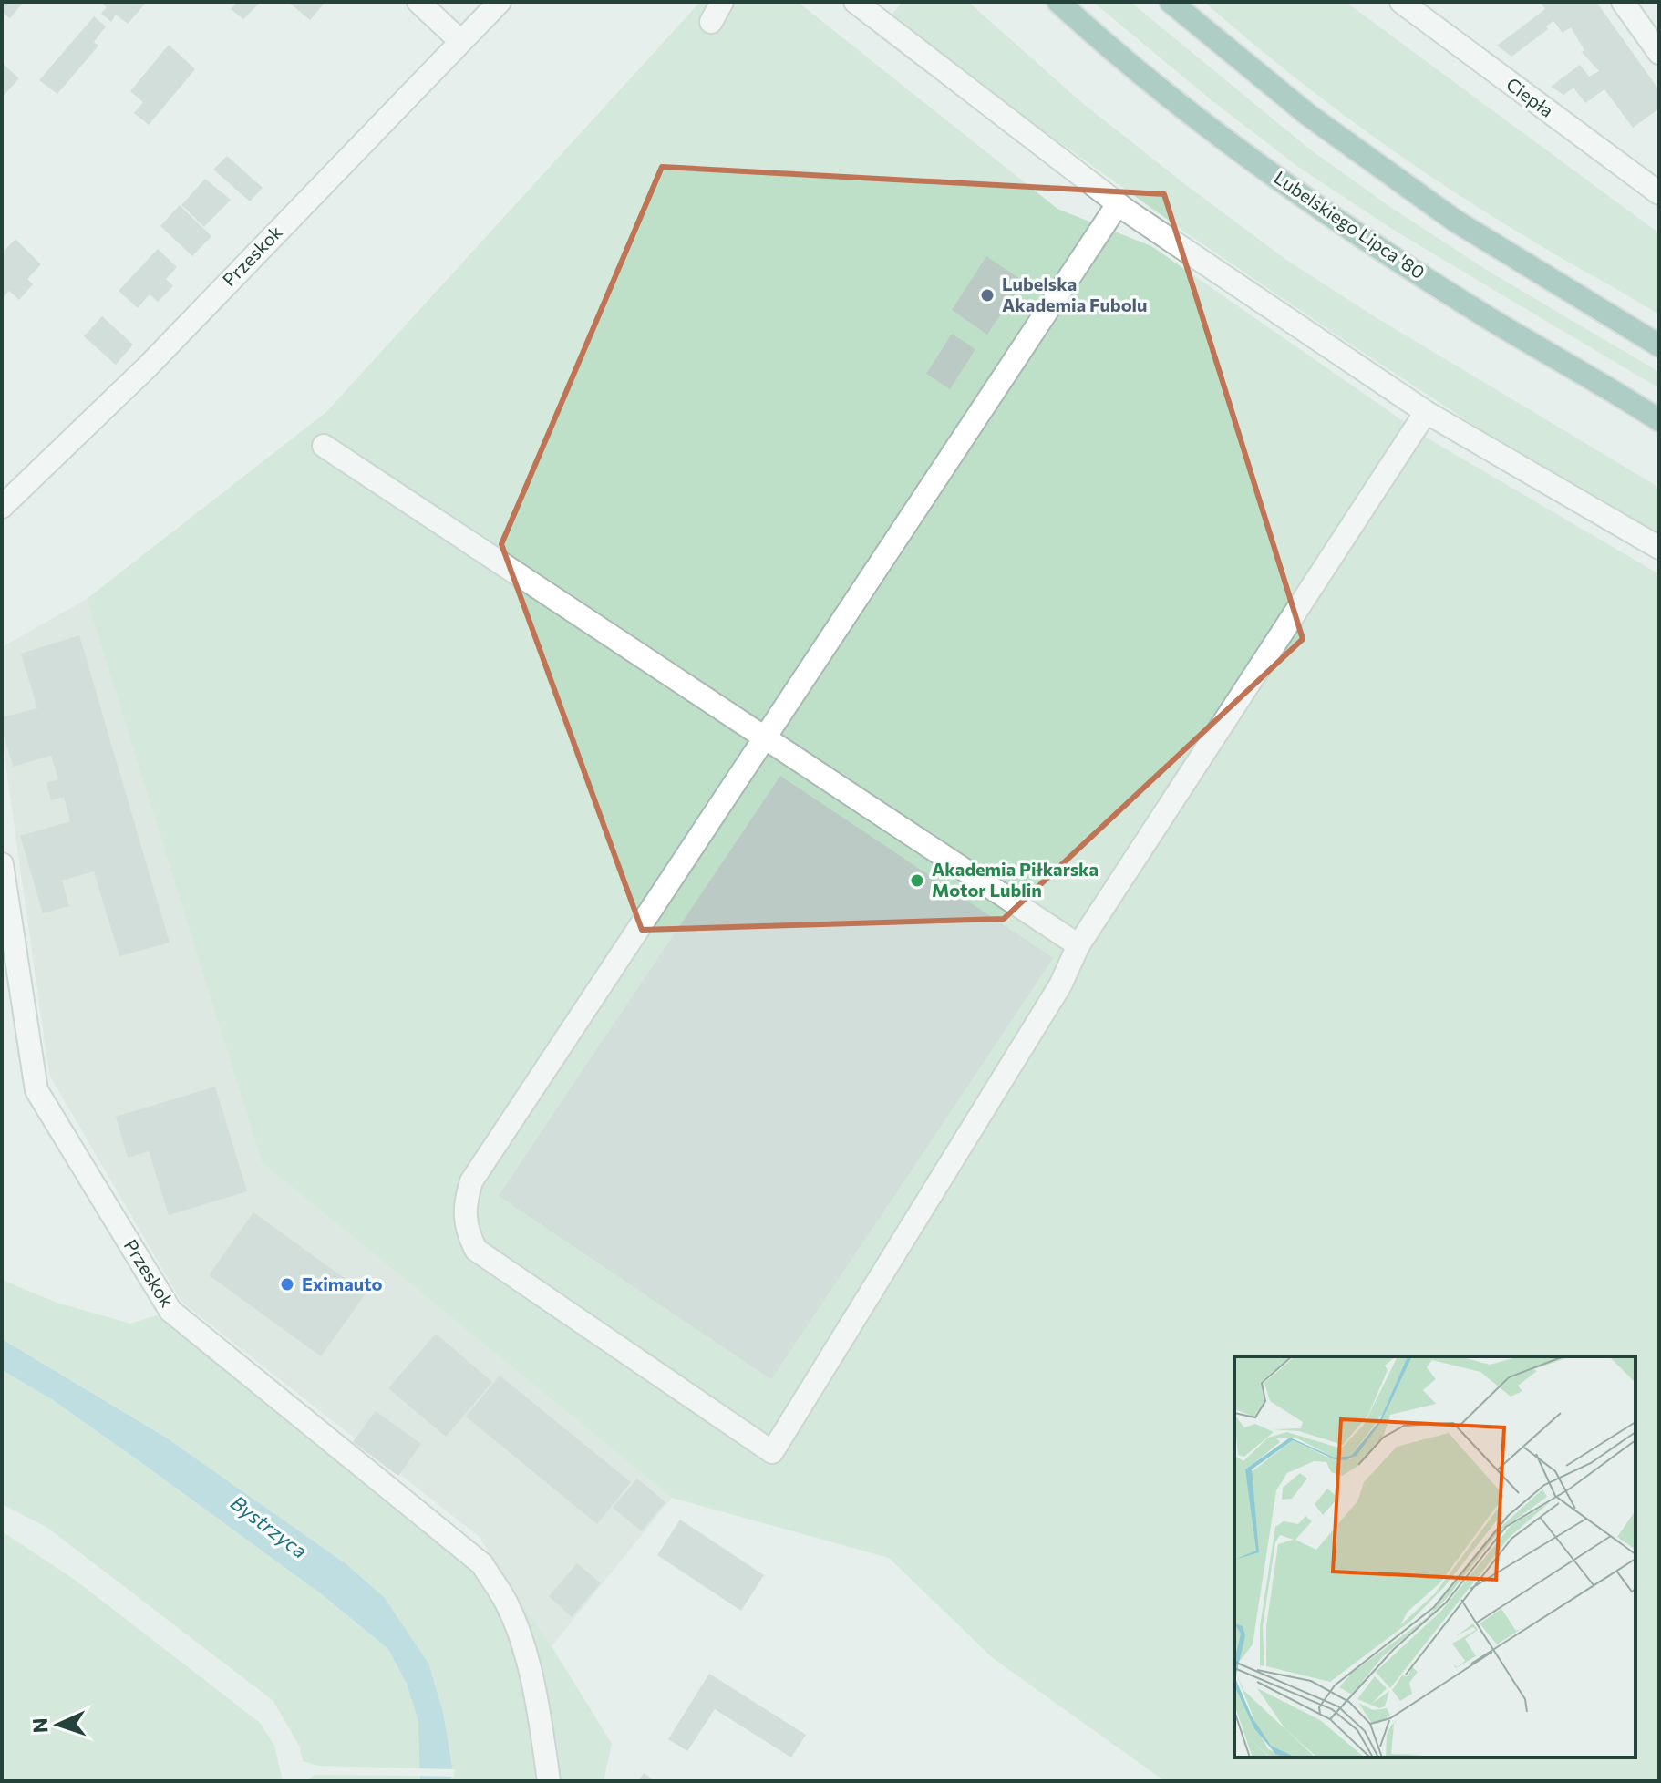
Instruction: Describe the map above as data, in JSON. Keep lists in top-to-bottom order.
{
  "streets": {
    "main road": ["Lubelskiego Lipca '80"],
    "street": ["Ciepła", "Przeskok"]
  },
  "water": ["Bystrzyca"],
  "places": ["Lubelska Akademia Fubolu", "Akademia Piłkarska Motor Lublin", "Eximauto"],
  "north": "left"
}
